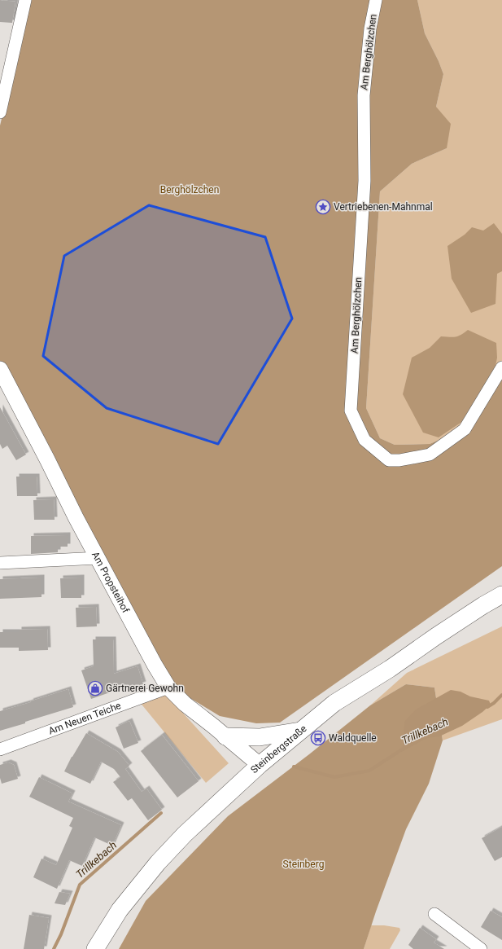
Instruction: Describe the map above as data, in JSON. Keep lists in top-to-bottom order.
{
  "streets": {
    "main road": ["Steinbergstraße"],
    "street": ["Am Berghölzchen", "Am Propsteihof", "Am Neuen Teiche"]
  },
  "crossings": [
    ["Am Propsteihof", "Am Neuen Teiche"],
    ["Am Propsteihof", "Steinbergstraße"]
  ],
  "water": ["Trillkebach"],
  "parks": ["Berghölzchen", "Steinberg"],
  "places": {
    "place": ["Vertriebenen-Mahnmal"],
    "shop": ["Gärtnerei Gewohn"],
    "bus stop": ["Waldquelle"]
  }
}
